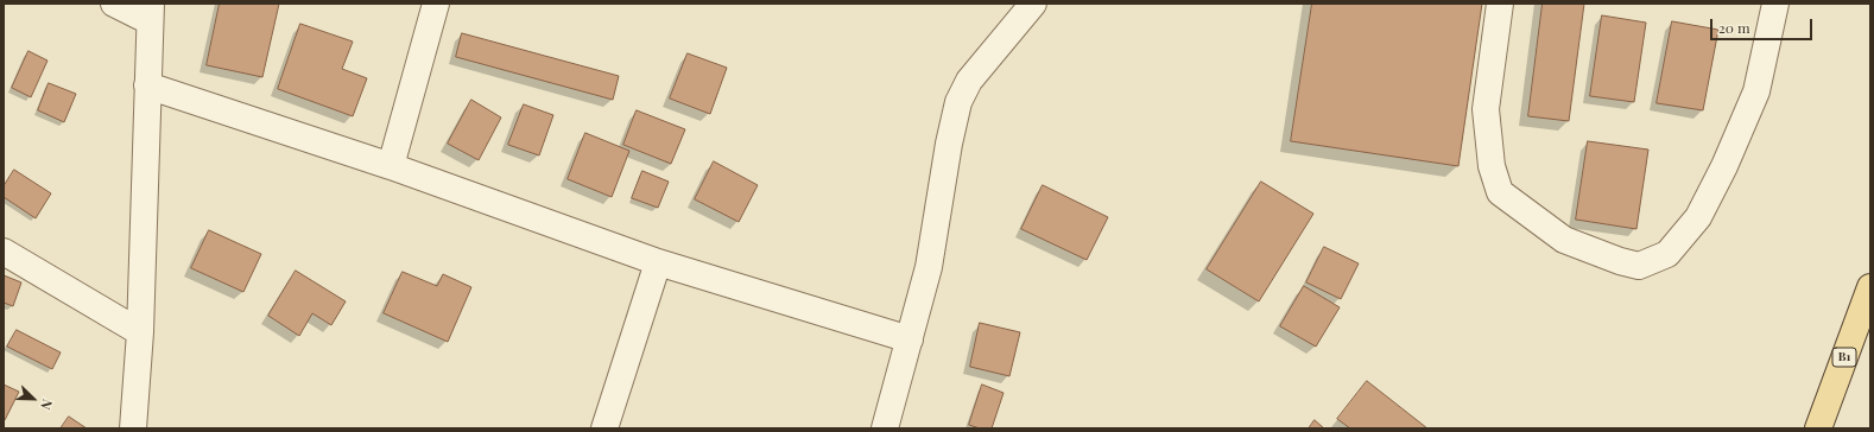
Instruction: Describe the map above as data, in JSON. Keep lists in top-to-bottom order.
{
  "streets": {
    "main road": ["B1"]
  },
  "scale_bar": "20 m",
  "north": "bottom right"
}
